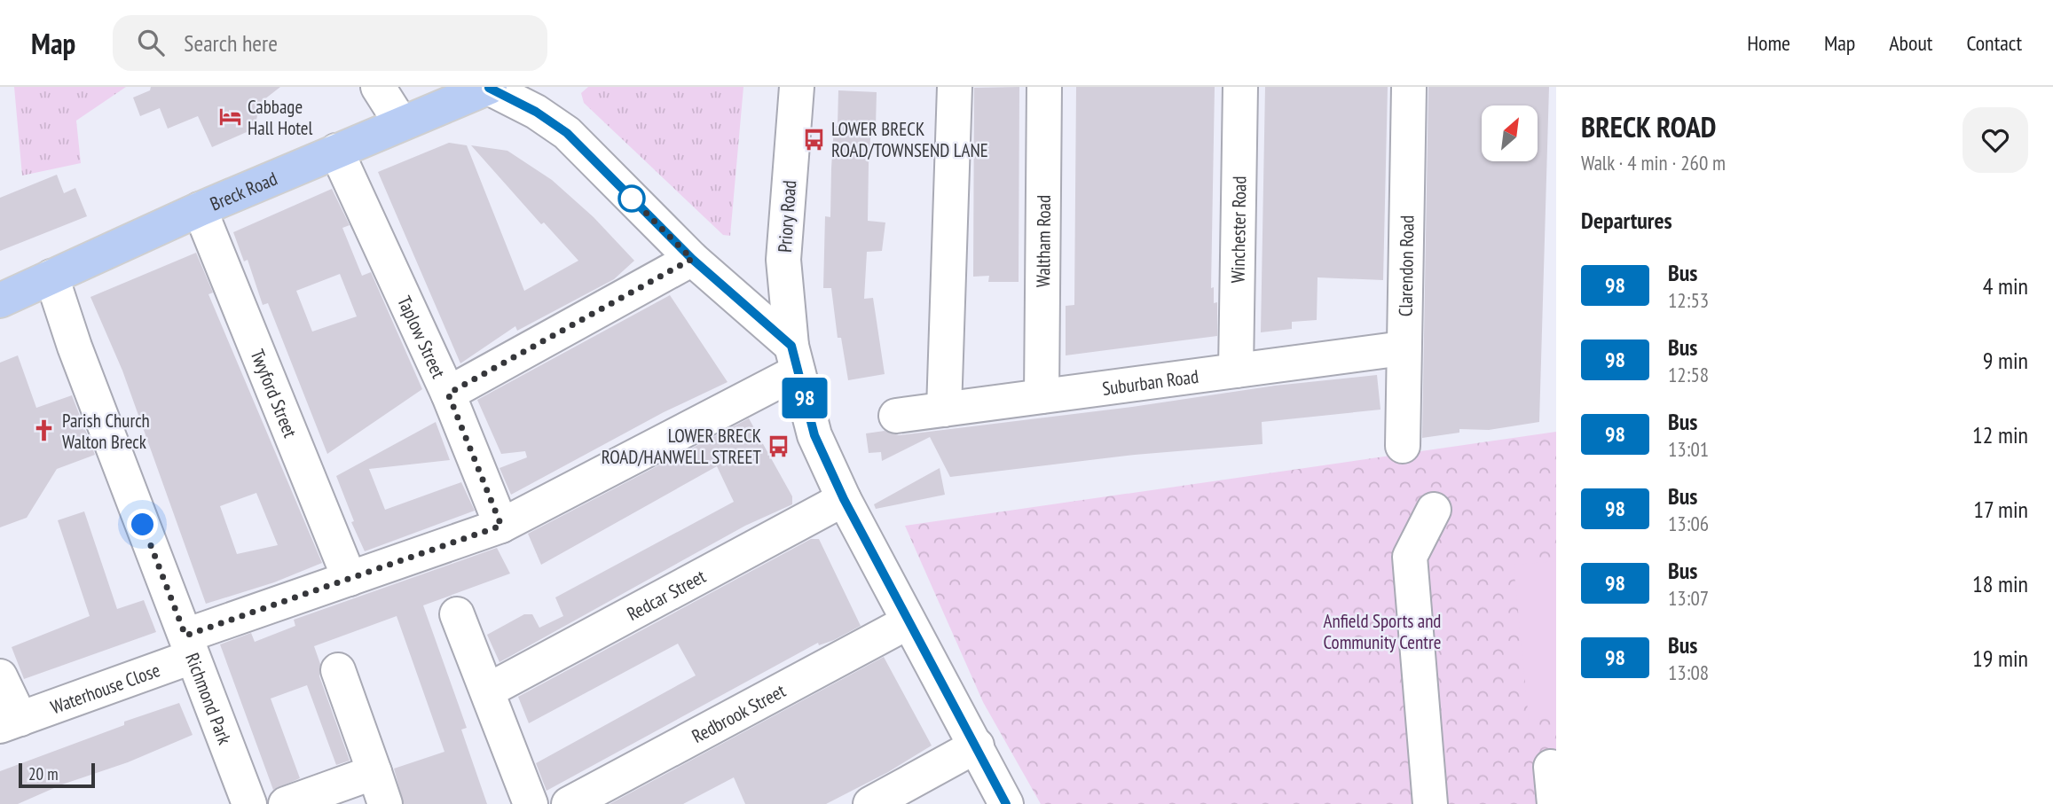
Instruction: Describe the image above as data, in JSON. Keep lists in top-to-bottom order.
{
  "streets": {
    "main road": ["Breck Road"],
    "street": [
      "Priory Road",
      "Winchester Road",
      "Waltham Road",
      "Clarendon Road",
      "Taplow Street",
      "Suburban Road",
      "Twyford Street",
      "Redcar Street",
      "Waterhouse Close",
      "Richmond Park",
      "Redbrook Street"
    ]
  },
  "crossings": [
    ["Breck Road", "Taplow Street"],
    ["Breck Road", "Twyford Street"],
    ["Breck Road", "Richmond Park"],
    ["Priory Road", "Redcar Street"],
    ["Priory Road", "Waterhouse Close"],
    ["Priory Road", "Redbrook Street"],
    ["Winchester Road", "Suburban Road"],
    ["Waltham Road", "Suburban Road"],
    ["Clarendon Road", "Suburban Road"],
    ["Taplow Street", "Waterhouse Close"],
    ["Twyford Street", "Waterhouse Close"],
    ["Waterhouse Close", "Richmond Park"]
  ],
  "parks": ["Anfield Sports and Community Centre"],
  "places": {
    "hotel": ["Cabbage Hall Hotel"],
    "bus stop": ["LOWER BRECK ROAD/TOWNSEND LANE", "LOWER BRECK ROAD/HANWELL STREET"],
    "church": ["Parish Church Walton Breck"]
  },
  "lines": ["bus line 98"],
  "scale_bar": "20 m",
  "north": "top right",
  "page": {
    "header": "Map",
    "search": "Search here",
    "nav": [
      "Home",
      "Map",
      "About",
      "Contact"
    ],
    "on_map": "98",
    "heading": [
      ["BRECK ROAD", "Walk · 4 min · 260 m"],
      "Departures"
    ],
    "list": [
      {
        "mark": "98",
        "name": "Bus",
        "note": "12:53",
        "value": "4 min"
      },
      {
        "mark": "98",
        "name": "Bus",
        "note": "12:58",
        "value": "9 min"
      },
      {
        "mark": "98",
        "name": "Bus",
        "note": "13:01",
        "value": "12 min"
      },
      {
        "mark": "98",
        "name": "Bus",
        "note": "13:06",
        "value": "17 min"
      },
      {
        "mark": "98",
        "name": "Bus",
        "note": "13:07",
        "value": "18 min"
      },
      {
        "mark": "98",
        "name": "Bus",
        "note": "13:08",
        "value": "19 min"
      }
    ],
    "scale": "20 m"
  }
}
